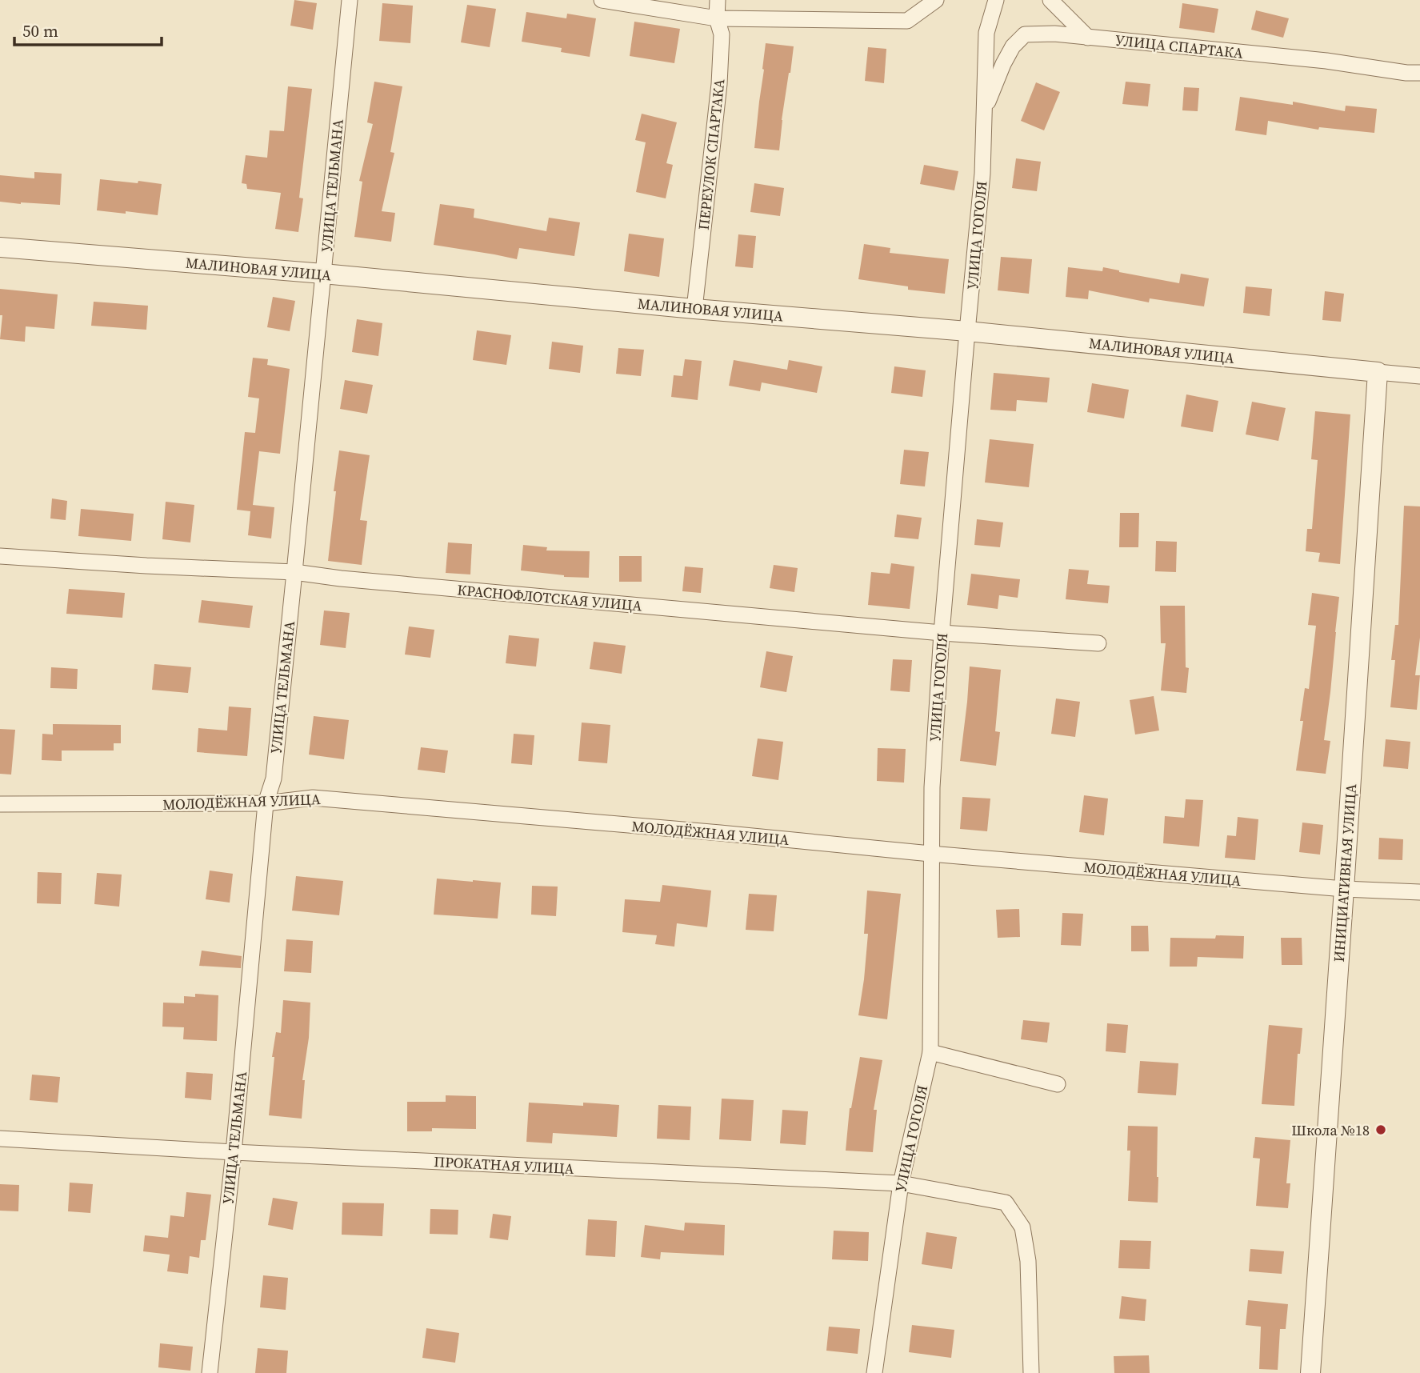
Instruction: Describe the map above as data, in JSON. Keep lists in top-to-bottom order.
{
  "streets": {
    "street": [
      "УЛИЦА СПАРТАКА",
      "ПЕРЕУЛОК СПАРТАКА",
      "УЛИЦА ТЕЛЬМАНА",
      "УЛИЦА ГОГОЛЯ",
      "МАЛИНОВАЯ УЛИЦА",
      "КРАСНОФЛОТСКАЯ УЛИЦА",
      "МОЛОДЁЖНАЯ УЛИЦА",
      "ИНИЦИАТИВНАЯ УЛИЦА",
      "ПРОКАТНАЯ УЛИЦА"
    ]
  },
  "crossings": [
    ["УЛИЦА СПАРТАКА", "УЛИЦА ГОГОЛЯ"],
    ["ПЕРЕУЛОК СПАРТАКА", "МАЛИНОВАЯ УЛИЦА"],
    ["УЛИЦА ТЕЛЬМАНА", "МАЛИНОВАЯ УЛИЦА"],
    ["УЛИЦА ТЕЛЬМАНА", "КРАСНОФЛОТСКАЯ УЛИЦА"],
    ["УЛИЦА ТЕЛЬМАНА", "МОЛОДЁЖНАЯ УЛИЦА"],
    ["УЛИЦА ТЕЛЬМАНА", "ПРОКАТНАЯ УЛИЦА"],
    ["УЛИЦА ГОГОЛЯ", "МАЛИНОВАЯ УЛИЦА"],
    ["УЛИЦА ГОГОЛЯ", "КРАСНОФЛОТСКАЯ УЛИЦА"],
    ["УЛИЦА ГОГОЛЯ", "МОЛОДЁЖНАЯ УЛИЦА"],
    ["УЛИЦА ГОГОЛЯ", "ПРОКАТНАЯ УЛИЦА"],
    ["МАЛИНОВАЯ УЛИЦА", "ИНИЦИАТИВНАЯ УЛИЦА"],
    ["МОЛОДЁЖНАЯ УЛИЦА", "ИНИЦИАТИВНАЯ УЛИЦА"]
  ],
  "places": ["Школа №18"],
  "scale_bar": "50 m"
}
